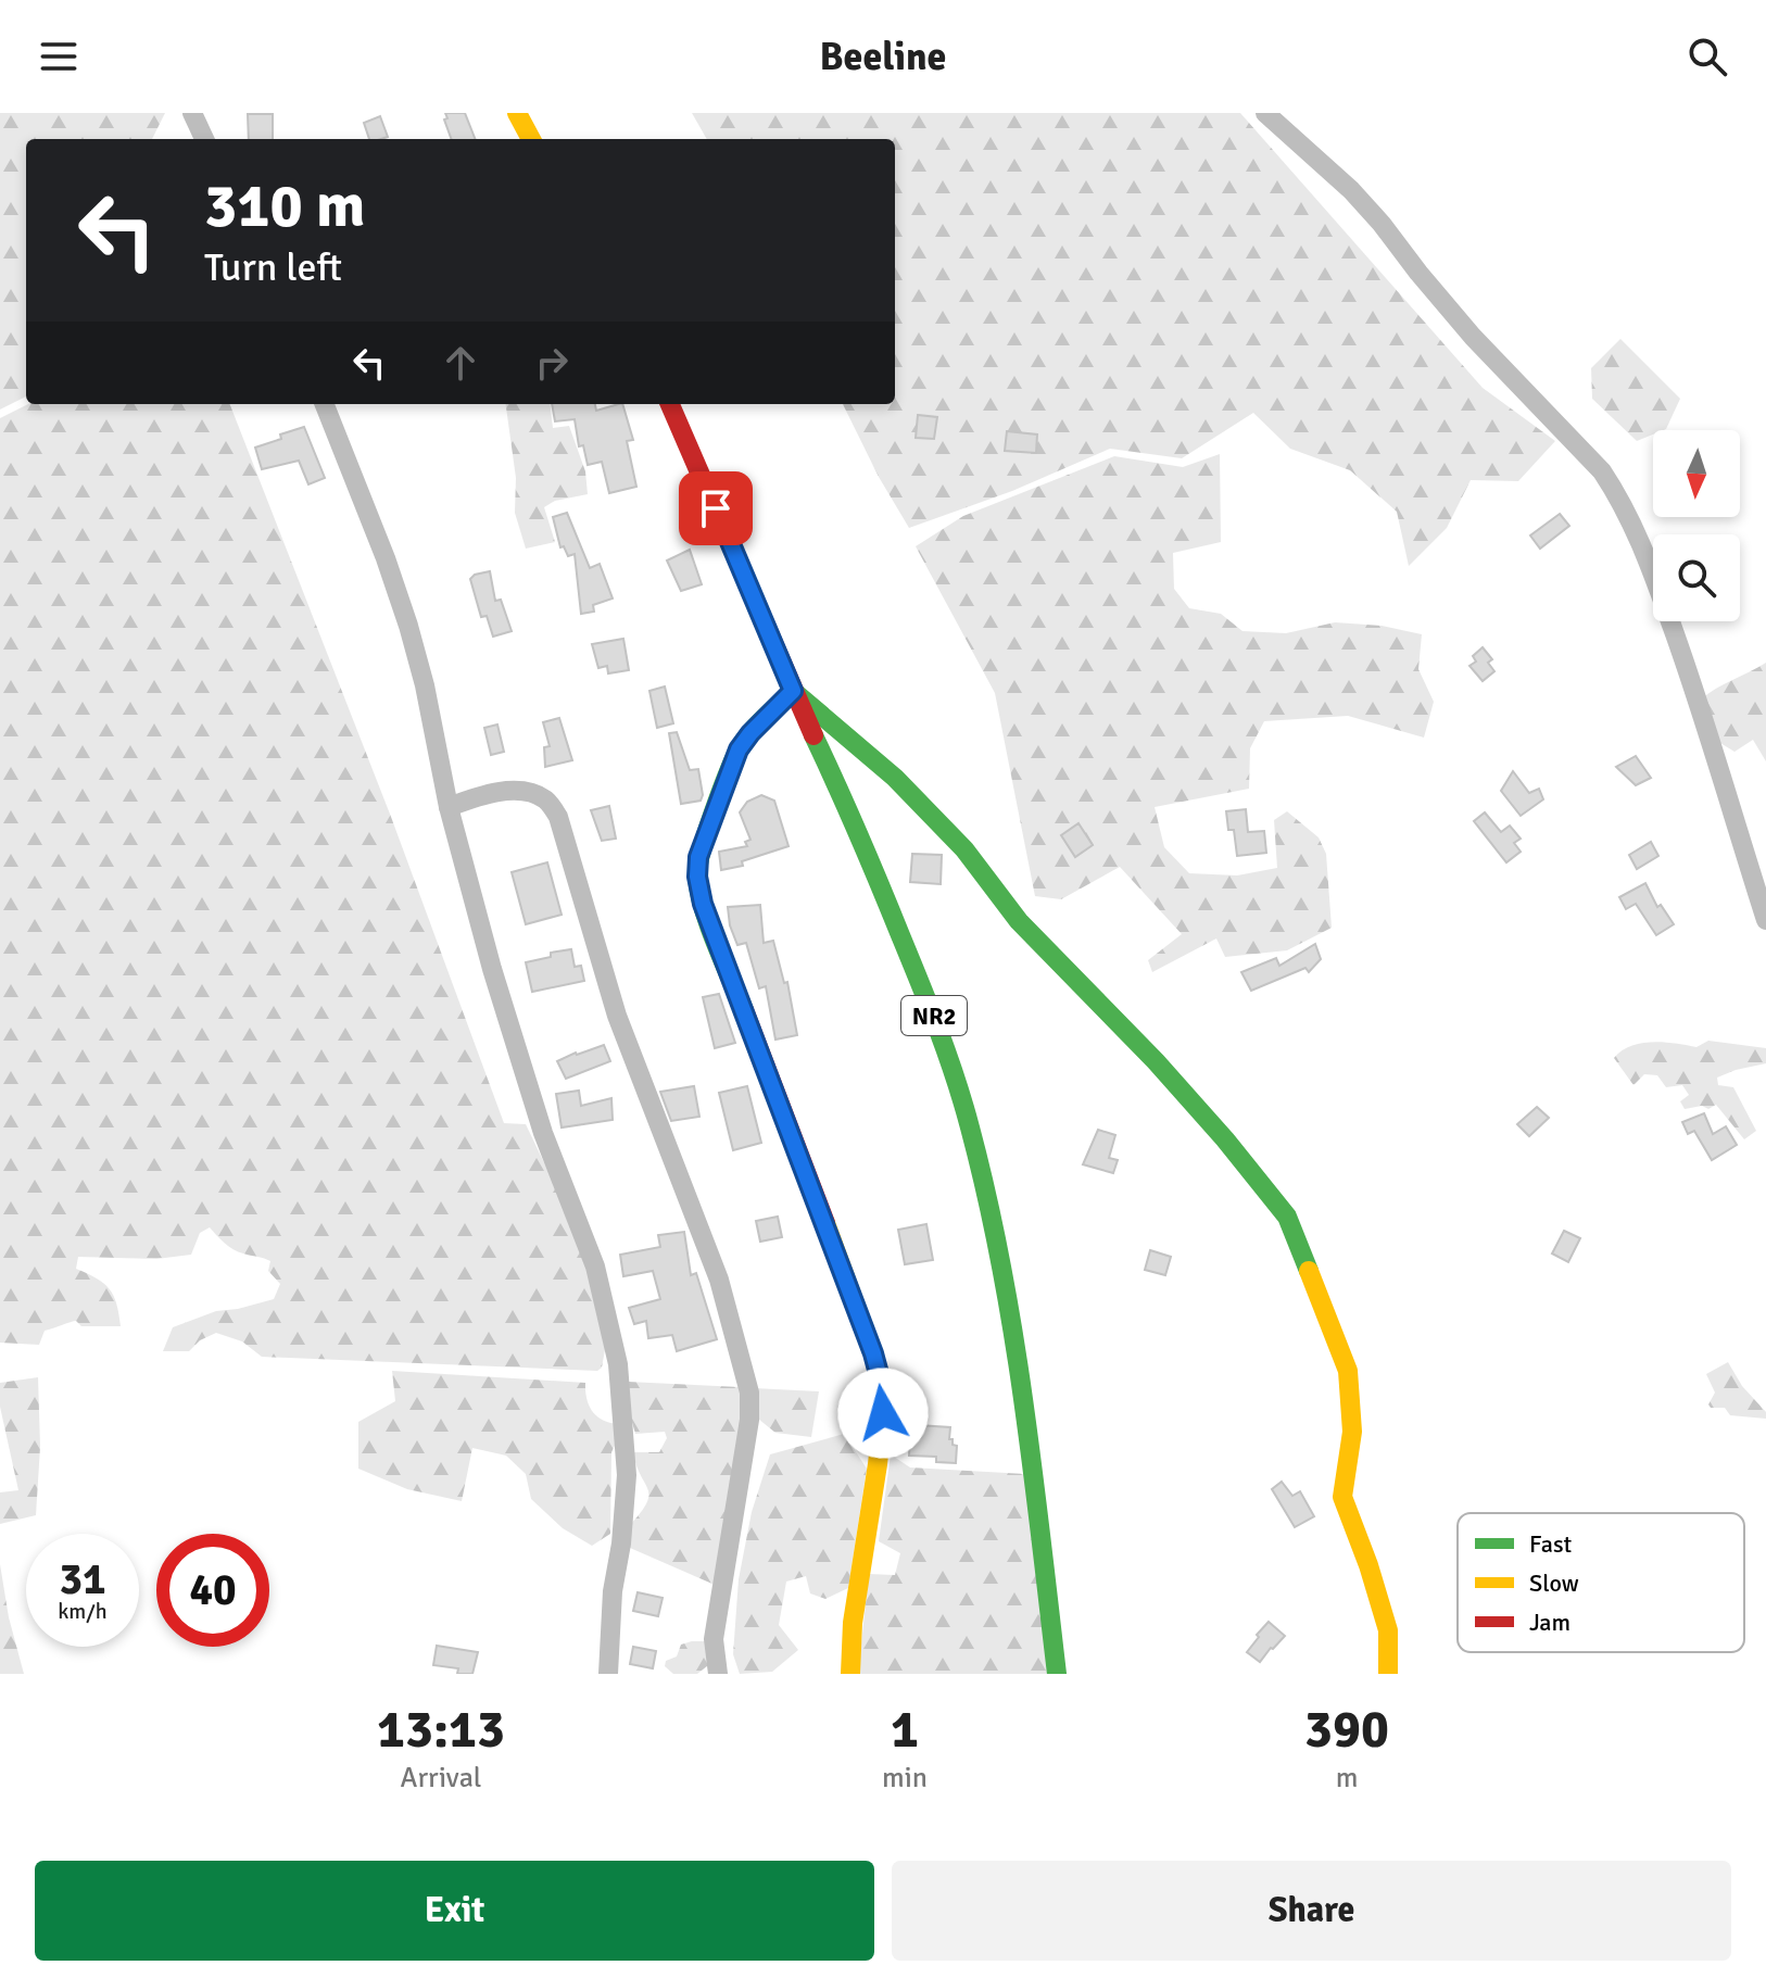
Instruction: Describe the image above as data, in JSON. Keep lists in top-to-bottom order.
{
  "streets": {
    "main road": ["NR2"]
  },
  "legend": ["Fast", "Slow", "Jam"],
  "north": "bottom",
  "page": {
    "header": "Beeline",
    "turn": ["310 m", "Turn left"],
    "speed": "31 km/h",
    "limit": "40",
    "eta": [
      "13:13",
      "Arrival",
      "1",
      "min",
      "390",
      "m"
    ],
    "buttons": ["Exit", "Share"]
  }
}
